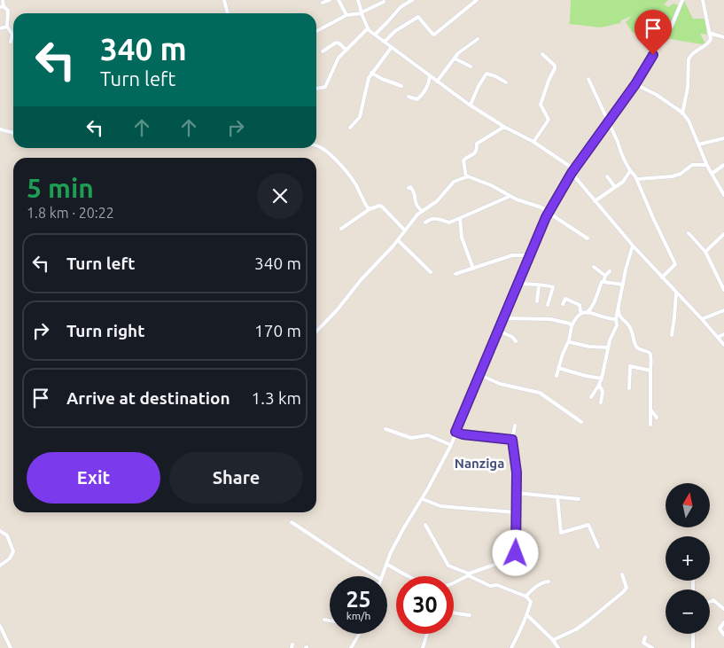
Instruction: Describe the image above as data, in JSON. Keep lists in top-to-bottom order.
{
  "districts": ["Nanziga"],
  "north": "top",
  "page": {
    "turn": ["340 m", "Turn left"],
    "heading": ["5 min", "1.8 km · 20:22"],
    "list": [
      {
        "name": "Turn left",
        "value": "340 m"
      },
      {
        "name": "Turn right",
        "value": "170 m"
      },
      {
        "name": "Arrive at destination",
        "value": "1.3 km"
      }
    ],
    "buttons": ["Exit", "Share"],
    "map_buttons": ["+", "−"],
    "speed": "25 km/h",
    "limit": "30"
  }
}
